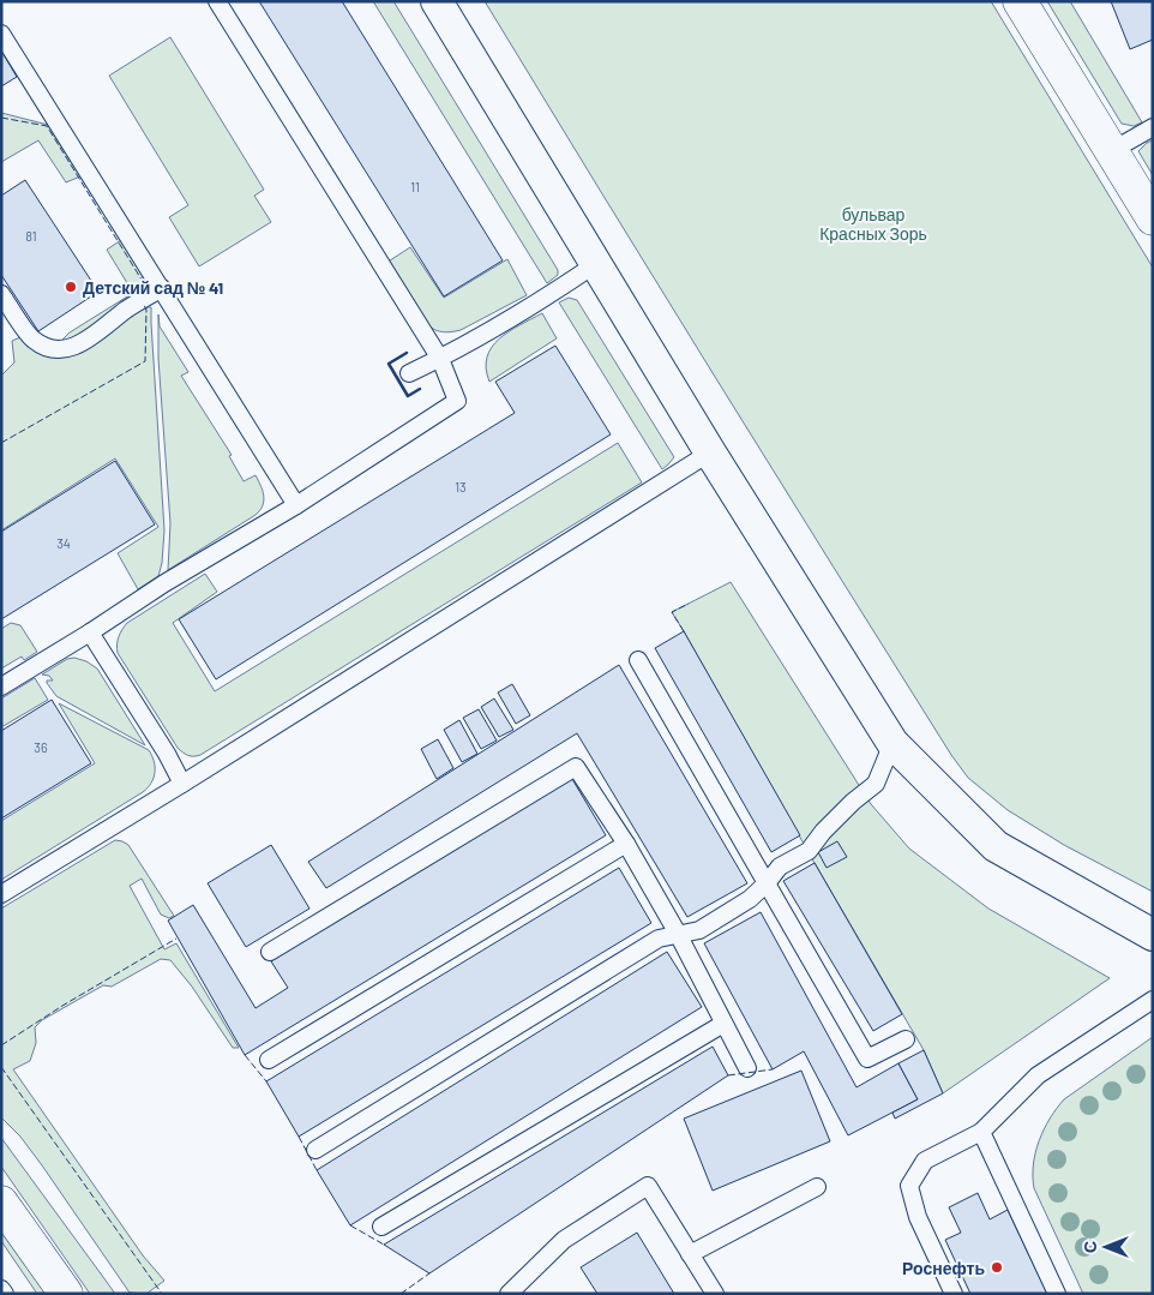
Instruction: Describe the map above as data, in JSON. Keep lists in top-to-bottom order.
{
  "parks": ["бульвар Красных Зорь"],
  "places": ["Детский сад № 41", "Роснефть"],
  "house_numbers": [
    "11",
    "81",
    "13",
    "34",
    "36"
  ],
  "north": "left"
}
